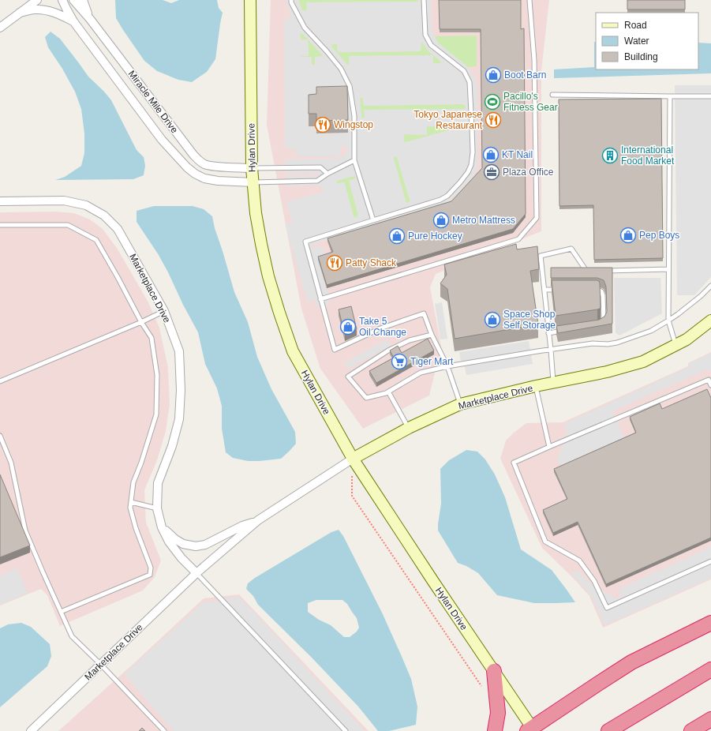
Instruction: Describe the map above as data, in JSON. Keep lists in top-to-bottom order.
{
  "streets": {
    "main road": ["Hylan Drive", "Marketplace Drive"],
    "street": ["Miracle Mile Drive"]
  },
  "crossings": [
    ["Miracle Mile Drive", "Hylan Drive"],
    ["Hylan Drive", "Marketplace Drive"]
  ],
  "places": {
    "shop": [
      "Boot Barn",
      "KT Nail",
      "Metro Mattress",
      "Pep Boys",
      "Pure Hockey",
      "Space Shop Self Storage",
      "Take 5 Oil Change"
    ],
    "sports": ["Pacillo's Fitness Gear"],
    "restaurant": ["Tokyo Japanese Restaurant", "Wingstop", "Patty Shack"],
    "building": ["International Food Market"],
    "office": ["Plaza Office"],
    "supermarket": ["Tiger Mart"]
  },
  "legend": ["Road", "Water", "Building"]
}
